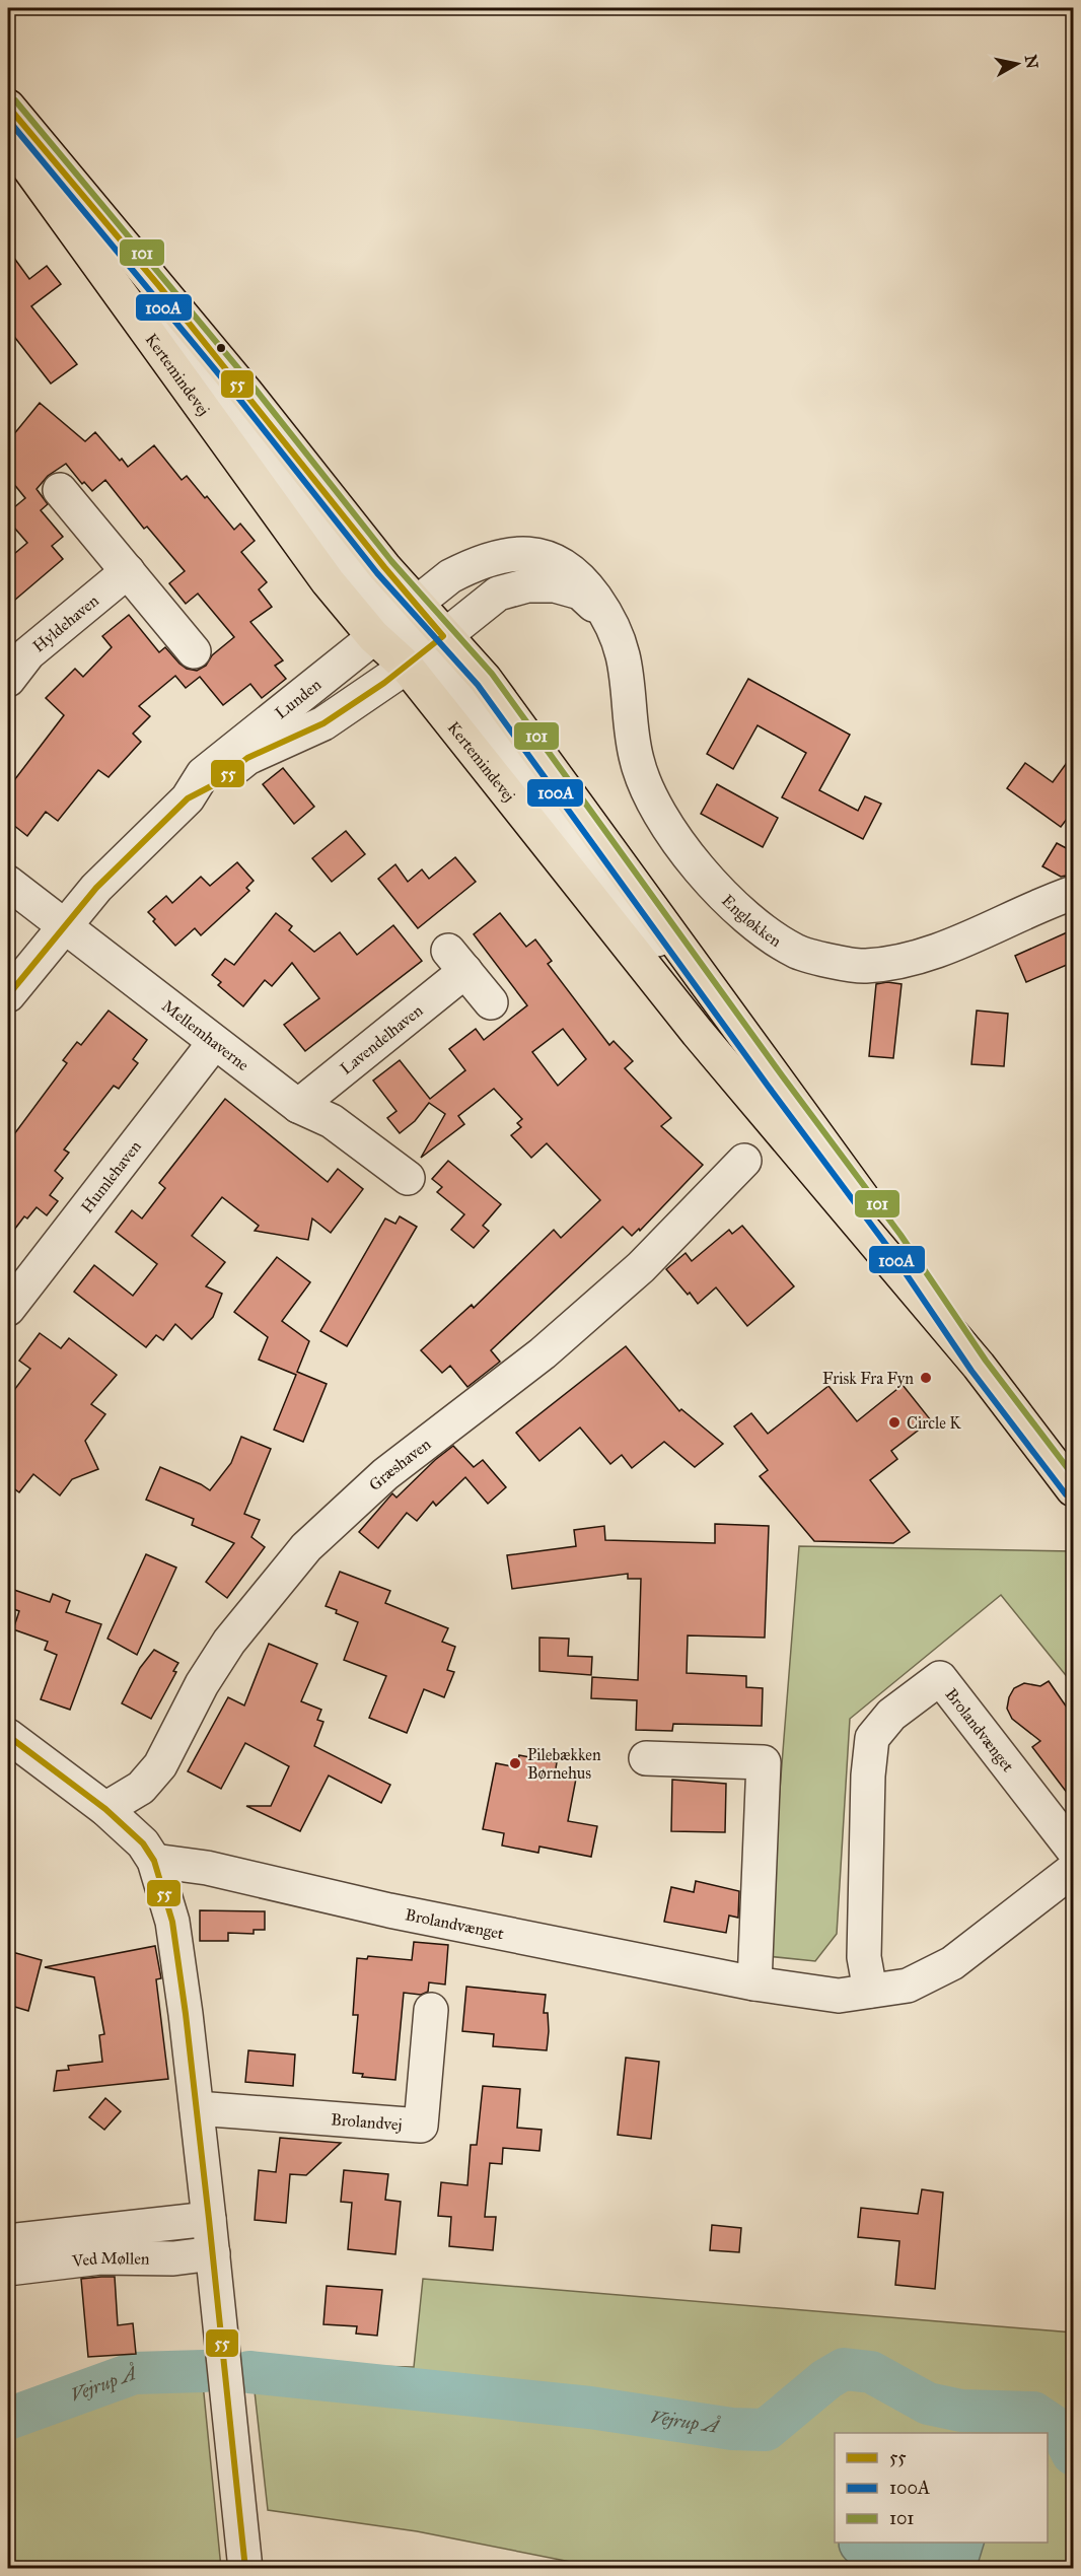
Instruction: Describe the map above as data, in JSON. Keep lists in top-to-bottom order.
{
  "streets": {
    "main road": ["Kertemindevej"],
    "street": [
      "Hyldehaven",
      "Lunden",
      "Engløkken",
      "Mellemhaverne",
      "Lavendelhaven",
      "Humlehaven",
      "Græshaven",
      "Brolandvænget",
      "Brolandvej",
      "Ved Møllen"
    ]
  },
  "crossings": [
    ["Kertemindevej", "Lunden"],
    ["Kertemindevej", "Engløkken"],
    ["Lunden", "Engløkken"],
    ["Lunden", "Mellemhaverne"],
    ["Mellemhaverne", "Lavendelhaven"],
    ["Mellemhaverne", "Humlehaven"]
  ],
  "water": ["Vejrup Å"],
  "places": ["Frisk Fra Fyn", "Circle K", "Pilebækken Børnehus"],
  "lines": ["transit line 101", "transit line 55", "transit line 100A"],
  "legend": ["55", "100A", "101"],
  "north": "right"
}
